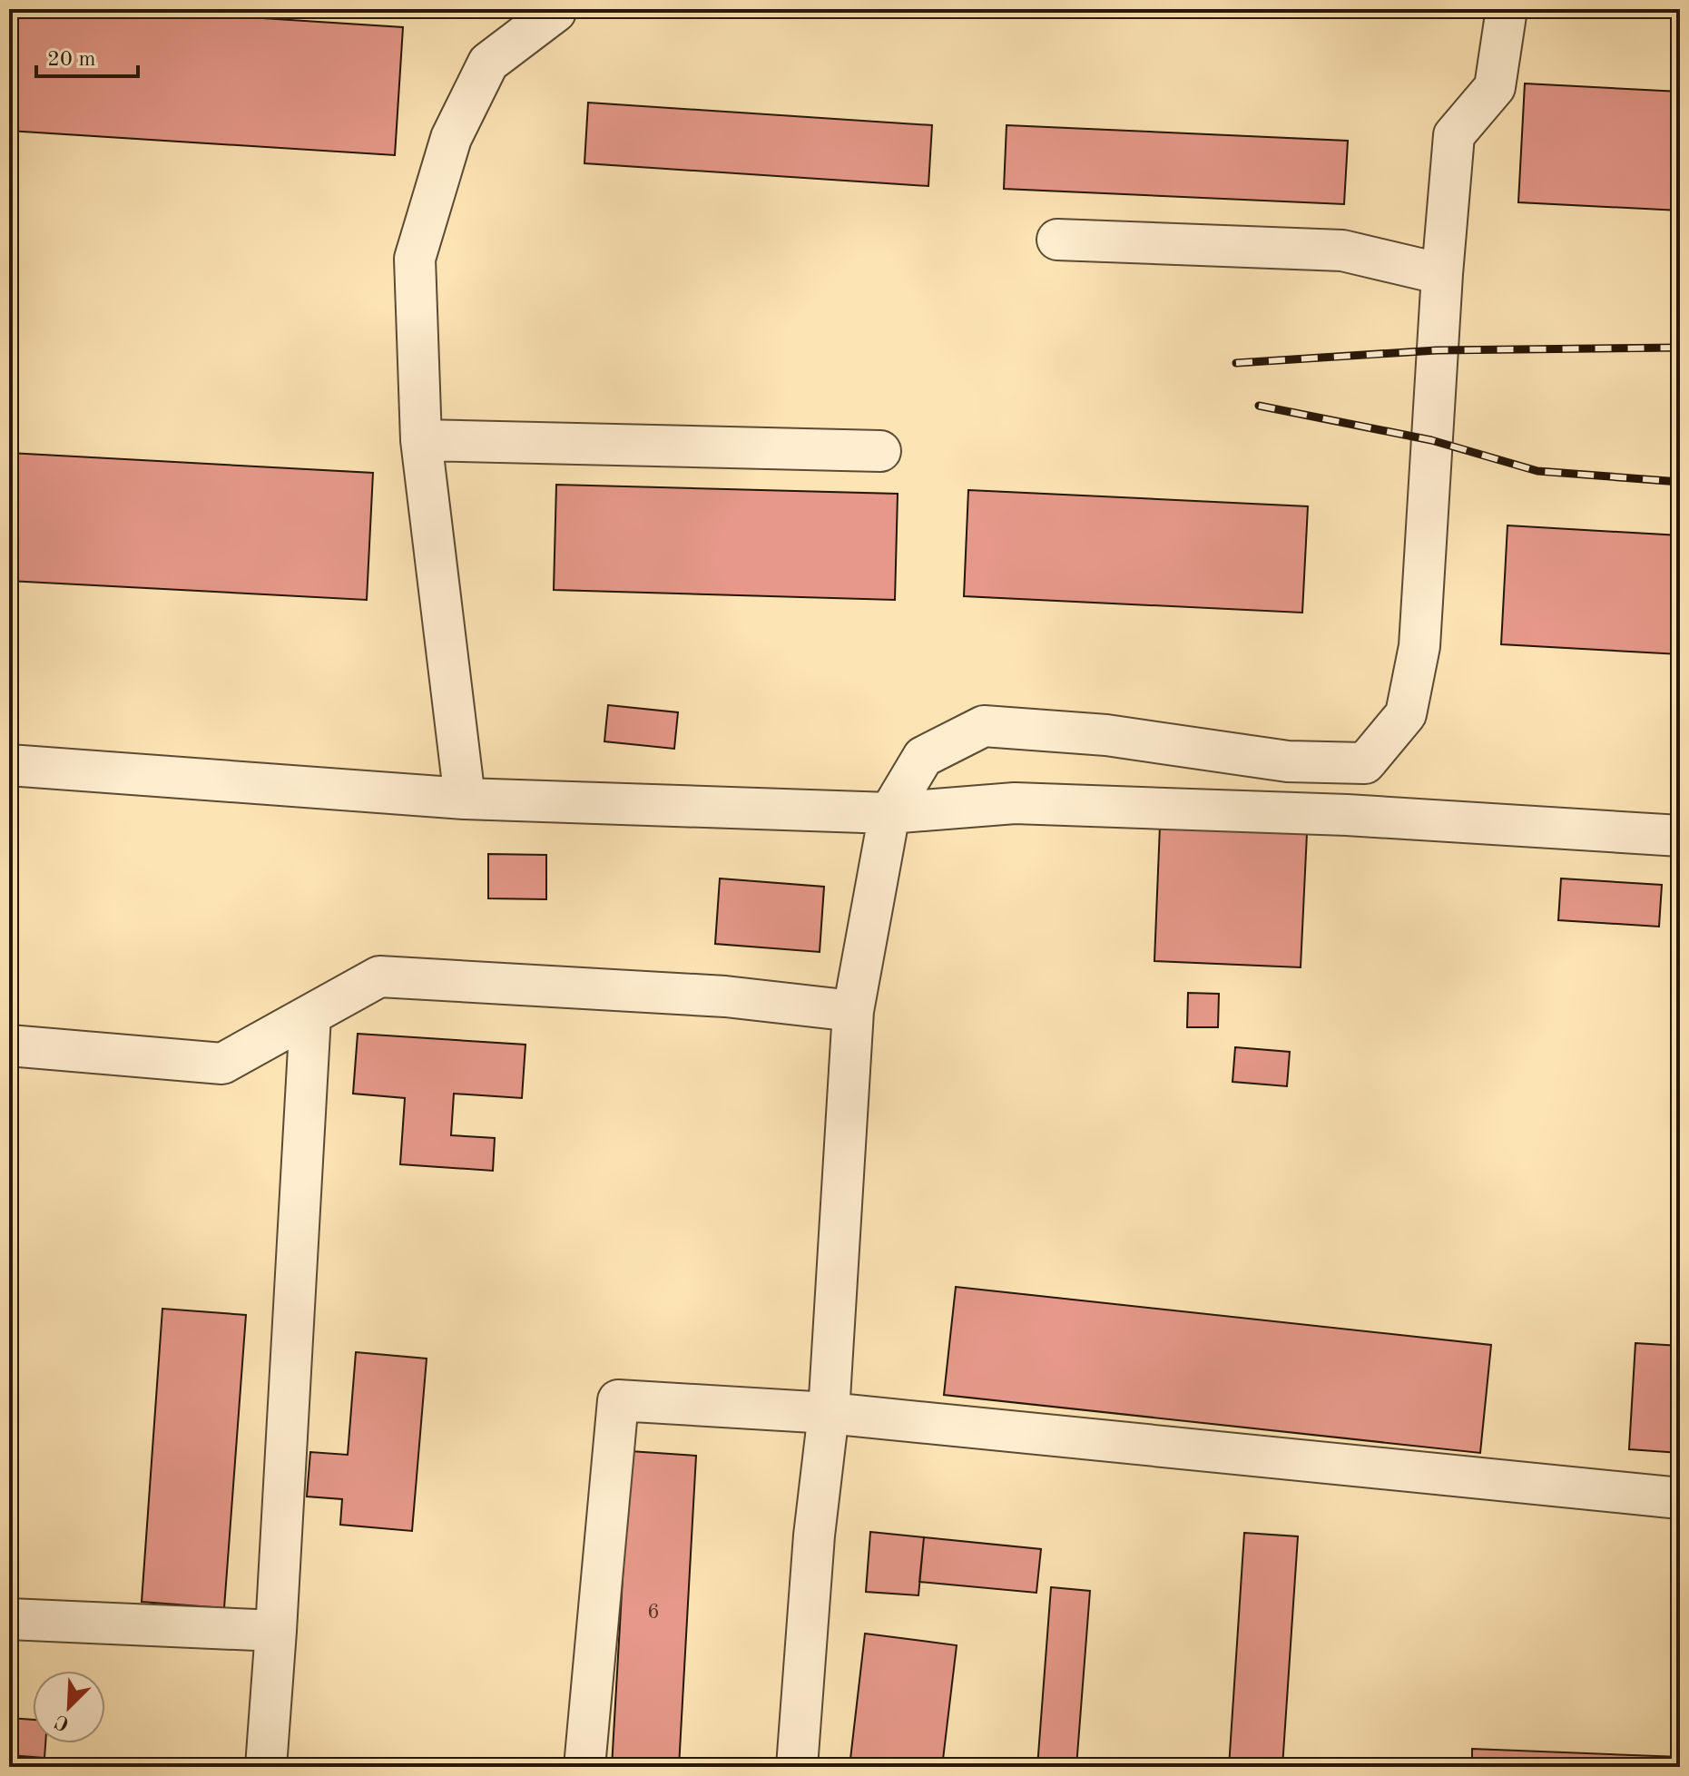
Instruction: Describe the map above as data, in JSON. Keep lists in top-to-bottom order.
{
  "house_numbers": ["6"],
  "scale_bar": "20 m",
  "north": "bottom left"
}
